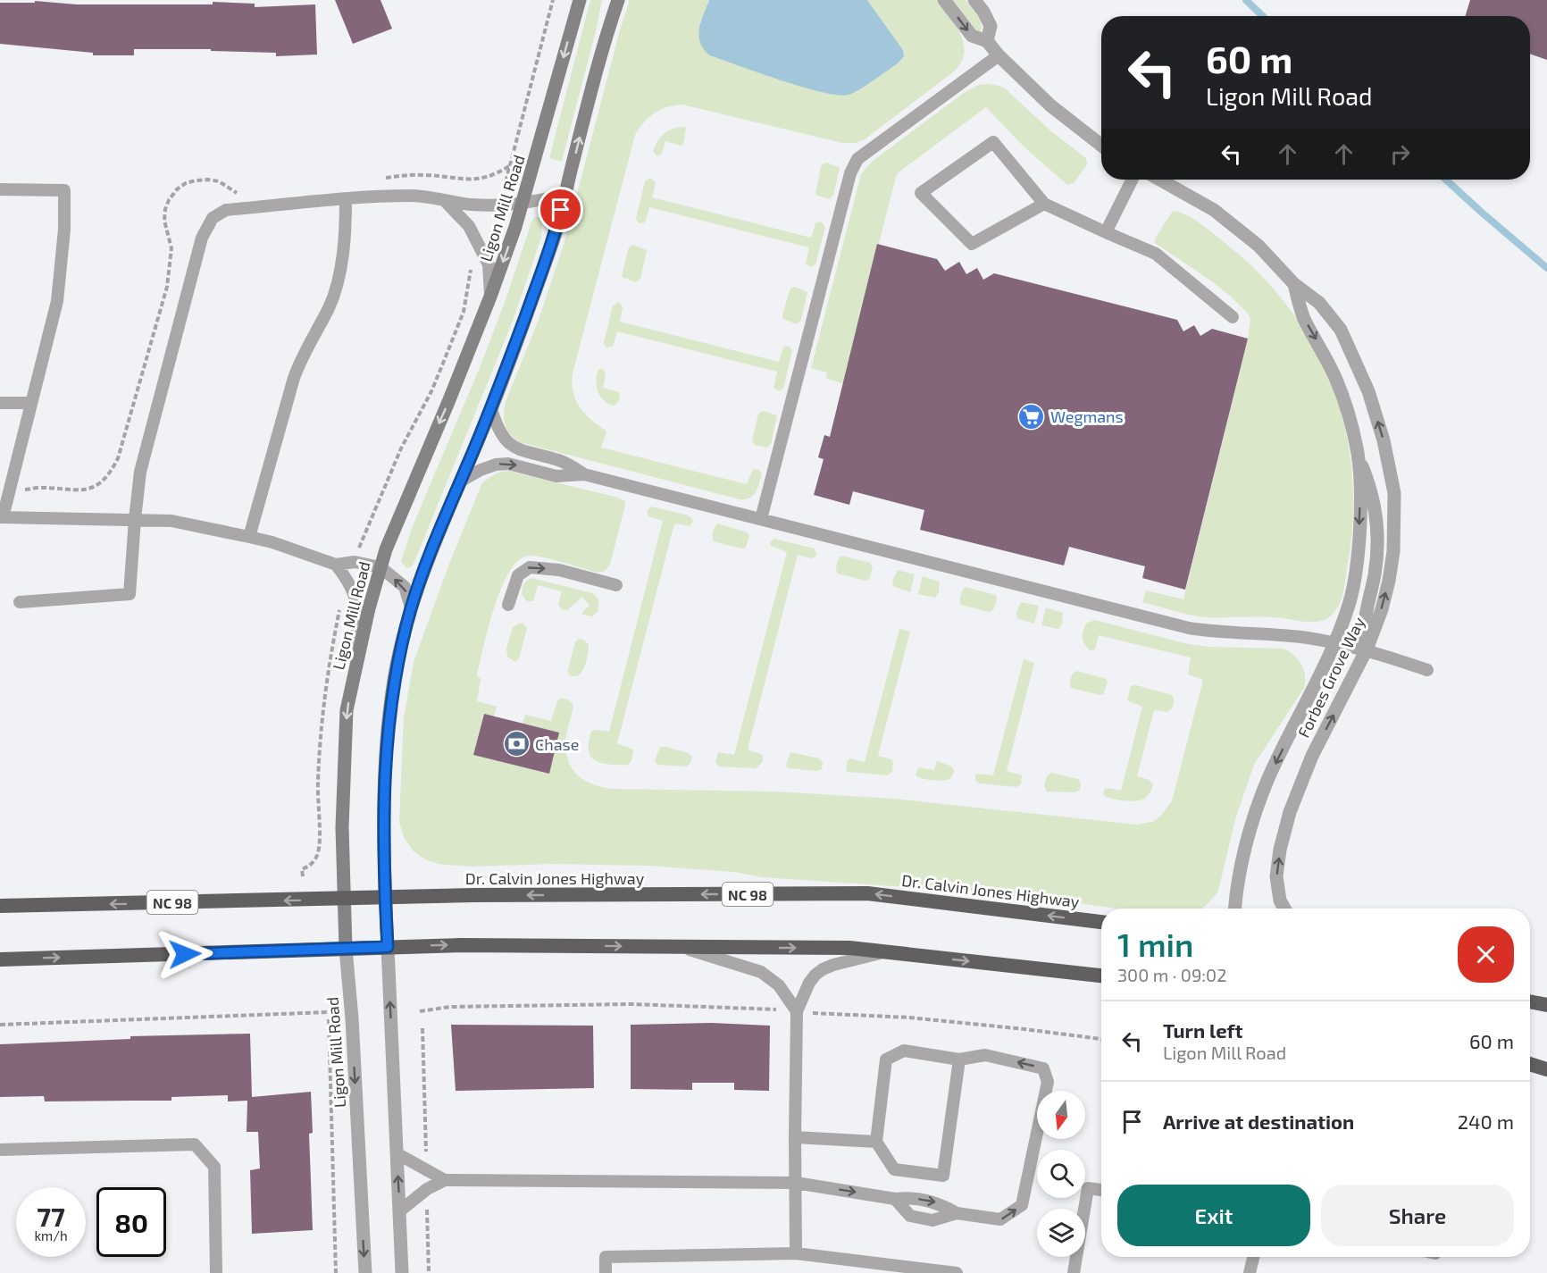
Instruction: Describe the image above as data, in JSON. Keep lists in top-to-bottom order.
{
  "streets": {
    "highway": ["Dr. Calvin Jones Highway", "NC 98"],
    "main road": ["Ligon Mill Road"],
    "street": ["Forbes Grove Way"]
  },
  "crossings": [
    ["Ligon Mill Road", "Dr. Calvin Jones Highway"]
  ],
  "places": {
    "supermarket": ["Wegmans"],
    "bank": ["Chase"]
  },
  "north": "bottom",
  "page": {
    "turn": ["60 m", "Ligon Mill Road"],
    "heading": ["1 min", "300 m · 09:02"],
    "list": [
      {
        "name": "Turn left",
        "note": "Ligon Mill Road",
        "value": "60 m"
      },
      {
        "name": "Arrive at destination",
        "value": "240 m"
      }
    ],
    "buttons": ["Exit", "Share"],
    "speed": "77 km/h",
    "limit": "80"
  }
}
